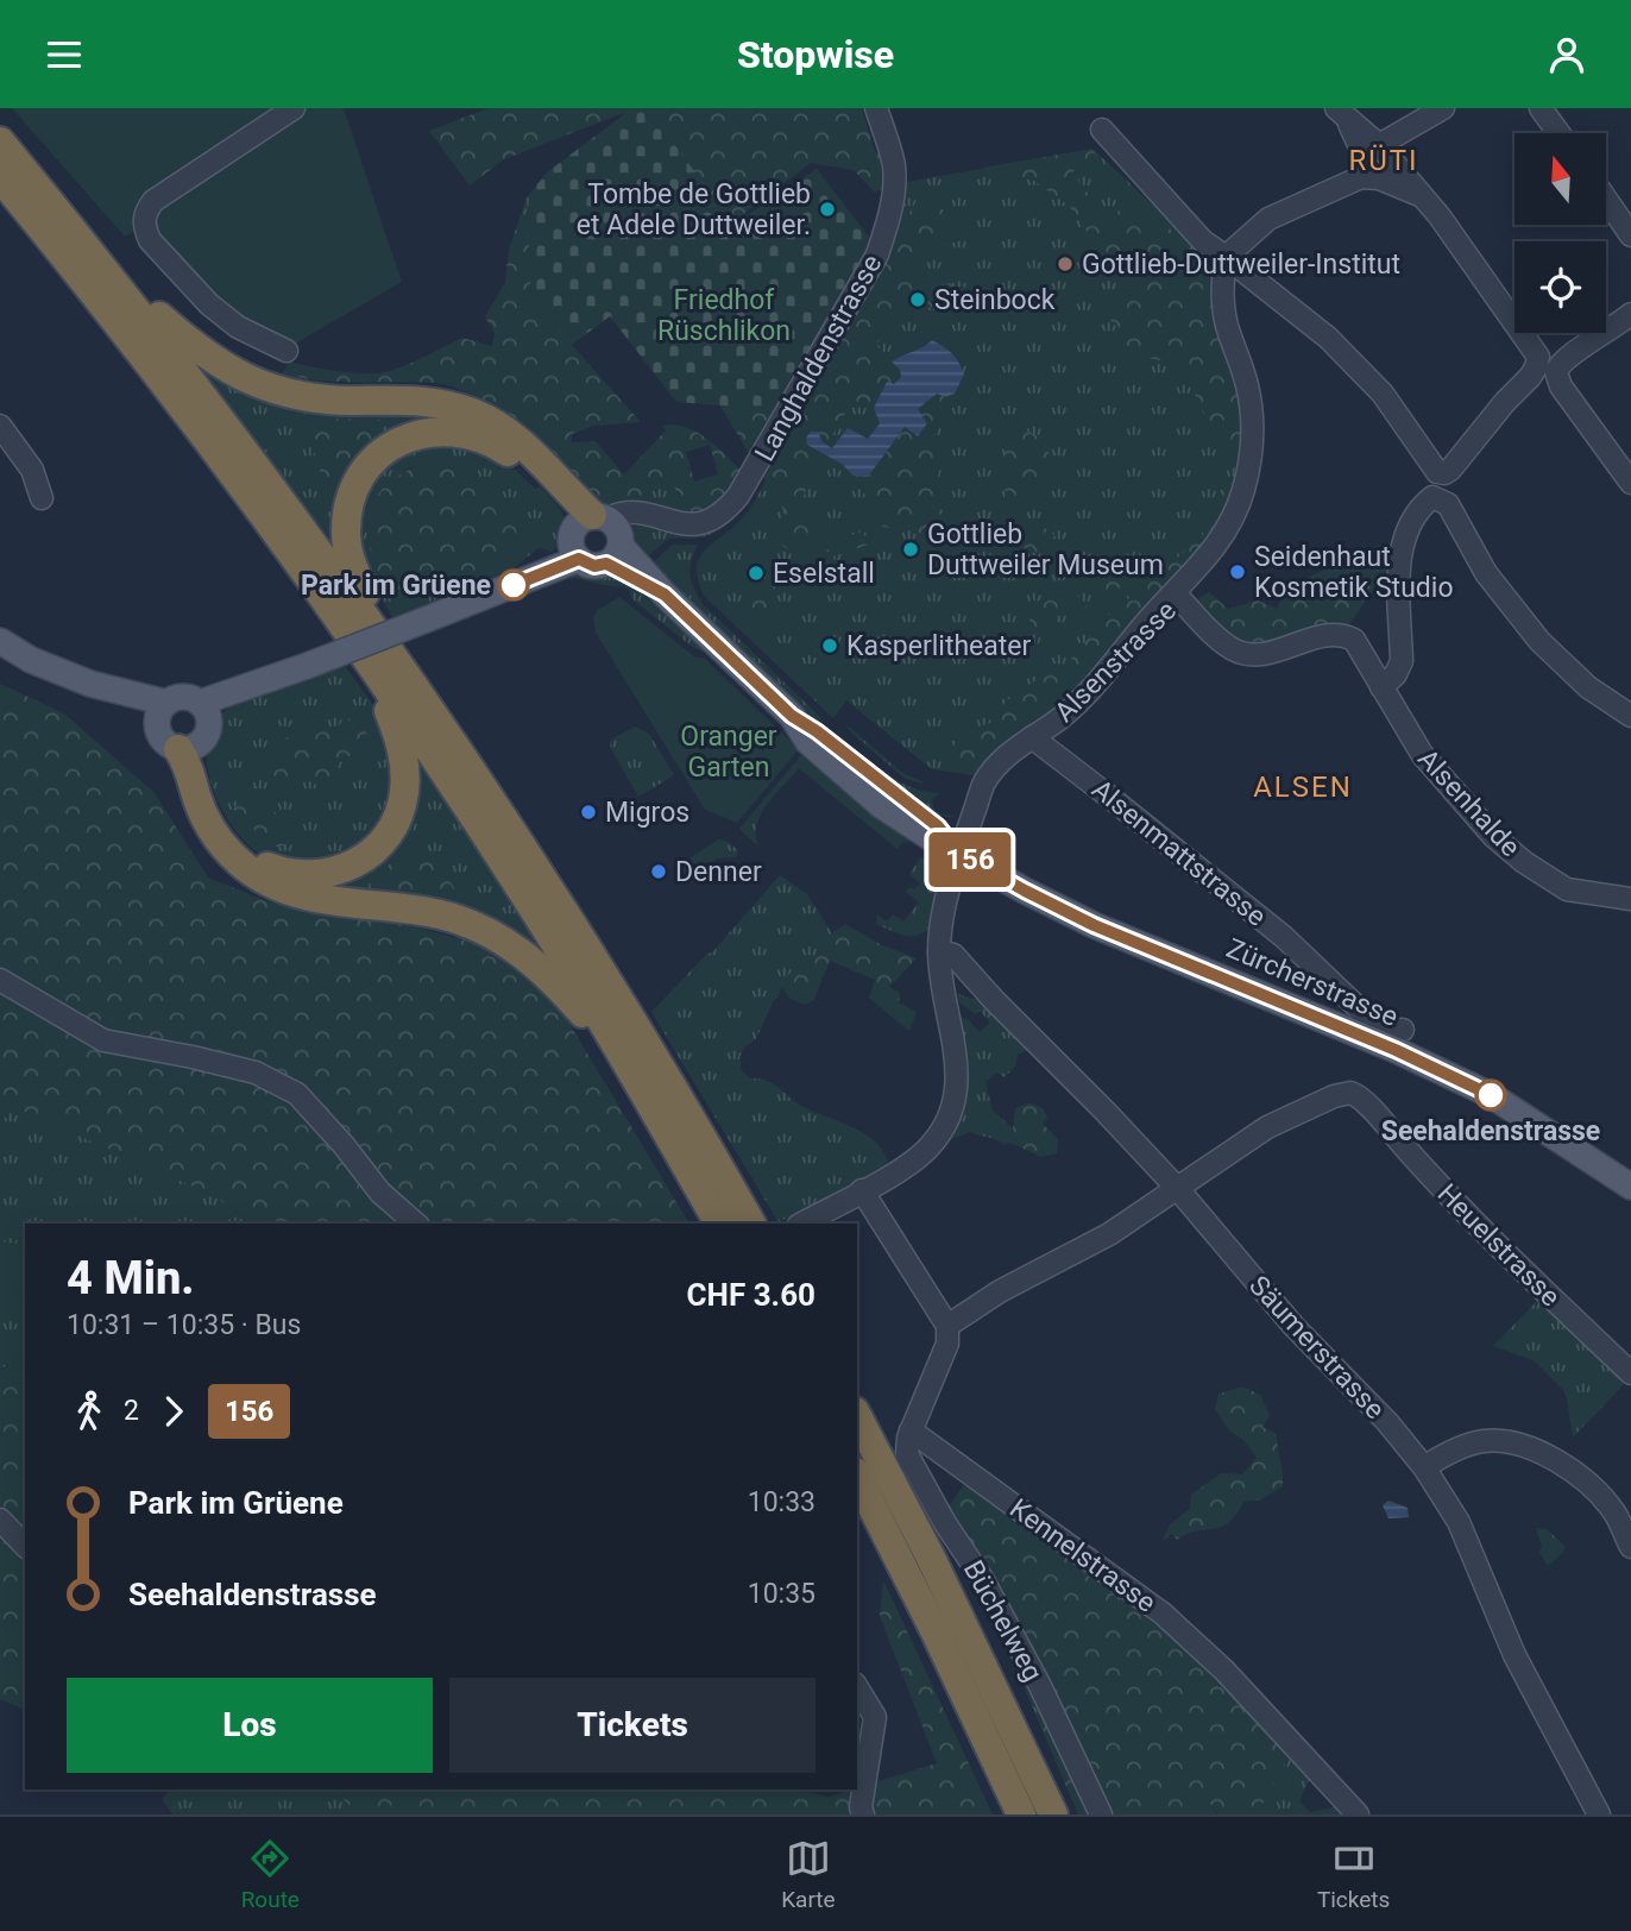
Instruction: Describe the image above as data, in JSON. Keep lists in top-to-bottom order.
{
  "streets": {
    "main road": ["Zürcherstrasse"],
    "street": [
      "Langhaldenstrasse",
      "Alsenstrasse",
      "Alsenhalde",
      "Alsenmattstrasse",
      "Heuelstrasse",
      "Säumerstrasse",
      "Kennelstrasse",
      "Büchelweg"
    ]
  },
  "crossings": [
    ["Langhaldenstrasse", "Zürcherstrasse"],
    ["Alsenstrasse", "Alsenhalde"],
    ["Alsenstrasse", "Alsenmattstrasse"],
    ["Alsenstrasse", "Zürcherstrasse"],
    ["Alsenstrasse", "Säumerstrasse"],
    ["Heuelstrasse", "Säumerstrasse"],
    ["Kennelstrasse", "Büchelweg"]
  ],
  "districts": ["RÜTI", "ALSEN"],
  "parks": ["Friedhof Rüschlikon", "Oranger Garten"],
  "places": [
    "Tombe de Gottlieb et Adele Duttweiler.",
    "Gottlieb-Duttweiler-Institut",
    "Steinbock",
    "Gottlieb Duttweiler Museum",
    "Seidenhaut Kosmetik Studio",
    "Eselstall",
    "Park im Grüene",
    "Kasperlitheater",
    "Migros",
    "Denner",
    "Seehaldenstrasse"
  ],
  "lines": ["bus line 156"],
  "north": "top",
  "page": {
    "header": "Stopwise",
    "on_map": "156",
    "heading": ["4 Min.", "10:31 – 10:35 · Bus", "CHF 3.60"],
    "legs": ["2", "156"],
    "list": [
      {
        "name": "Park im Grüene",
        "value": "10:33"
      },
      {
        "name": "Seehaldenstrasse",
        "value": "10:35"
      }
    ],
    "buttons": ["Los", "Tickets"],
    "tabs": ["Route", "Karte", "Tickets"]
  }
}
